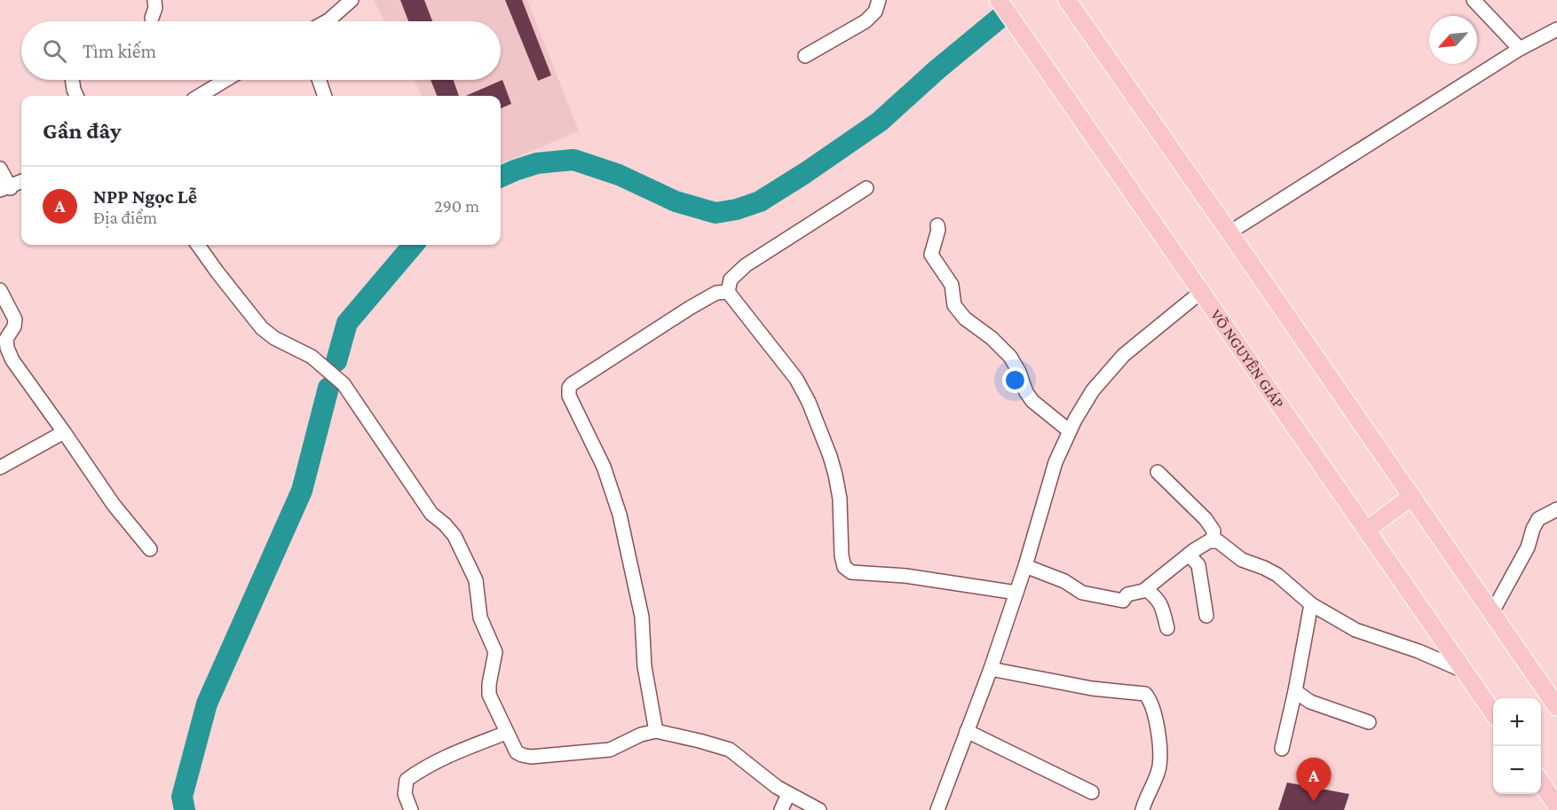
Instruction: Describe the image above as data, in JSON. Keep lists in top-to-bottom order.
{
  "streets": {
    "main road": ["VÕ NGUYÊN GIÁP"]
  },
  "north": "bottom left",
  "page": {
    "search": "Tìm kiếm",
    "heading": "Gần đây",
    "list": [
      {
        "mark": "A",
        "name": "NPP Ngọc Lễ",
        "note": "Địa điểm",
        "value": "290 m"
      }
    ],
    "map_buttons": ["+", "−"],
    "pins": "A"
  }
}
